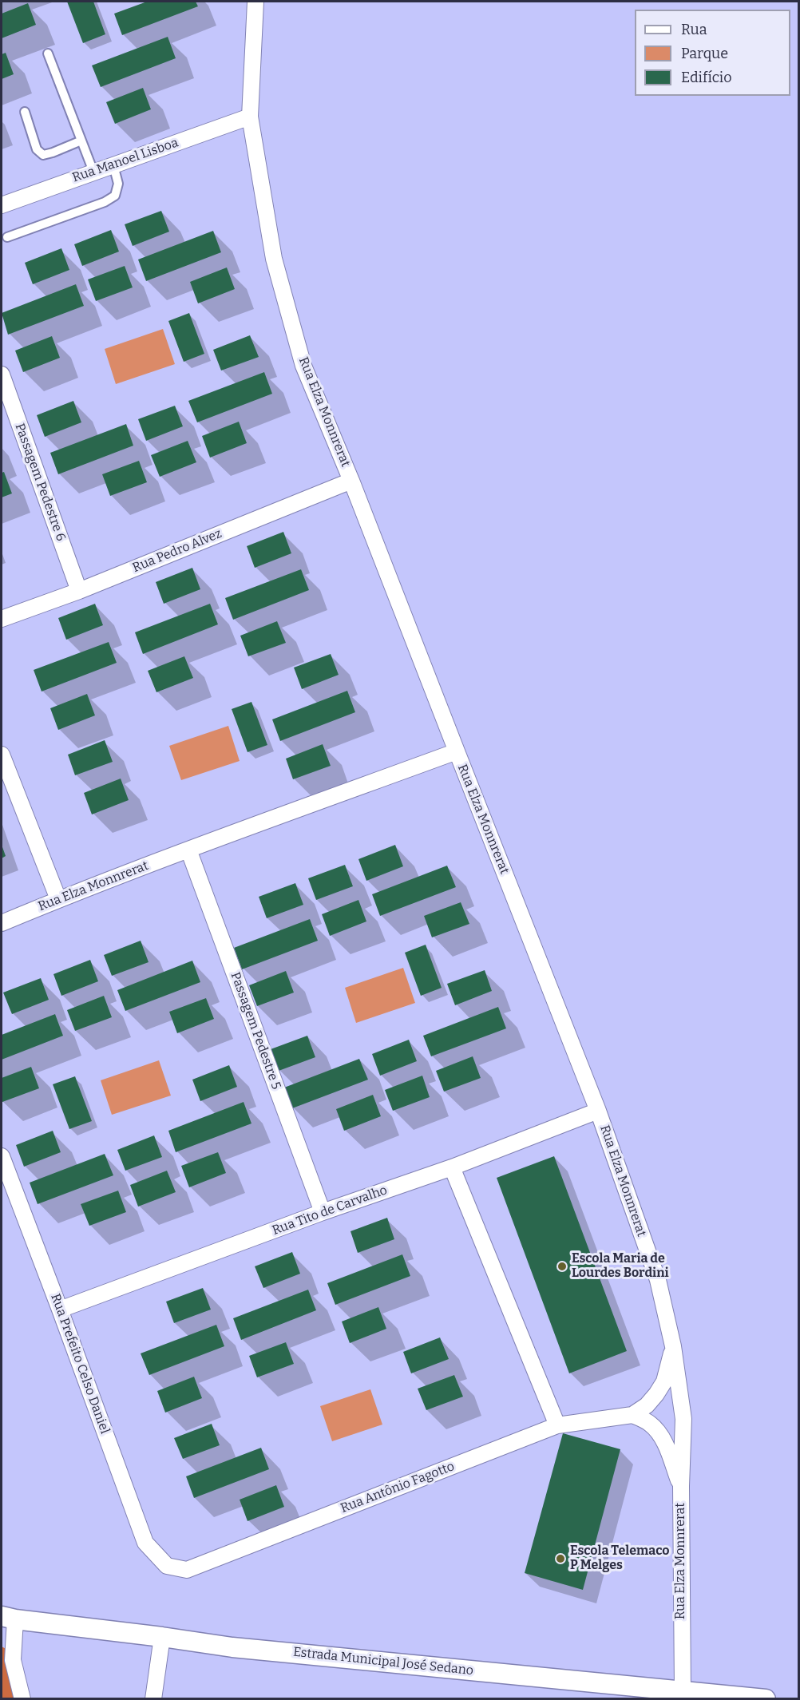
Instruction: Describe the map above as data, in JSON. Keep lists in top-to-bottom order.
{
  "streets": {
    "street": [
      "Rua Manoel Lisboa",
      "Rua Elza Monnrerat",
      "Passagem Pedestre 6",
      "Rua Pedro Alvez",
      "Passagem Pedestre 5",
      "Rua Tito de Carvalho",
      "Rua Prefeito Celso Daniel",
      "Rua Antônio Fagotto",
      "Estrada Municipal José Sedano"
    ]
  },
  "crossings": [
    ["Rua Manoel Lisboa", "Rua Elza Monnrerat"],
    ["Rua Elza Monnrerat", "Rua Pedro Alvez"],
    ["Rua Elza Monnrerat", "Passagem Pedestre 5"],
    ["Rua Elza Monnrerat", "Rua Tito de Carvalho"],
    ["Rua Elza Monnrerat", "Estrada Municipal José Sedano"],
    ["Passagem Pedestre 6", "Rua Pedro Alvez"],
    ["Passagem Pedestre 5", "Rua Tito de Carvalho"],
    ["Rua Tito de Carvalho", "Rua Prefeito Celso Daniel"],
    ["Rua Prefeito Celso Daniel", "Rua Antônio Fagotto"]
  ],
  "places": ["Escola Maria de Lourdes Bordini", "Escola Telemaco P Melges"],
  "legend": ["Rua", "Parque", "Edifício"]
}
